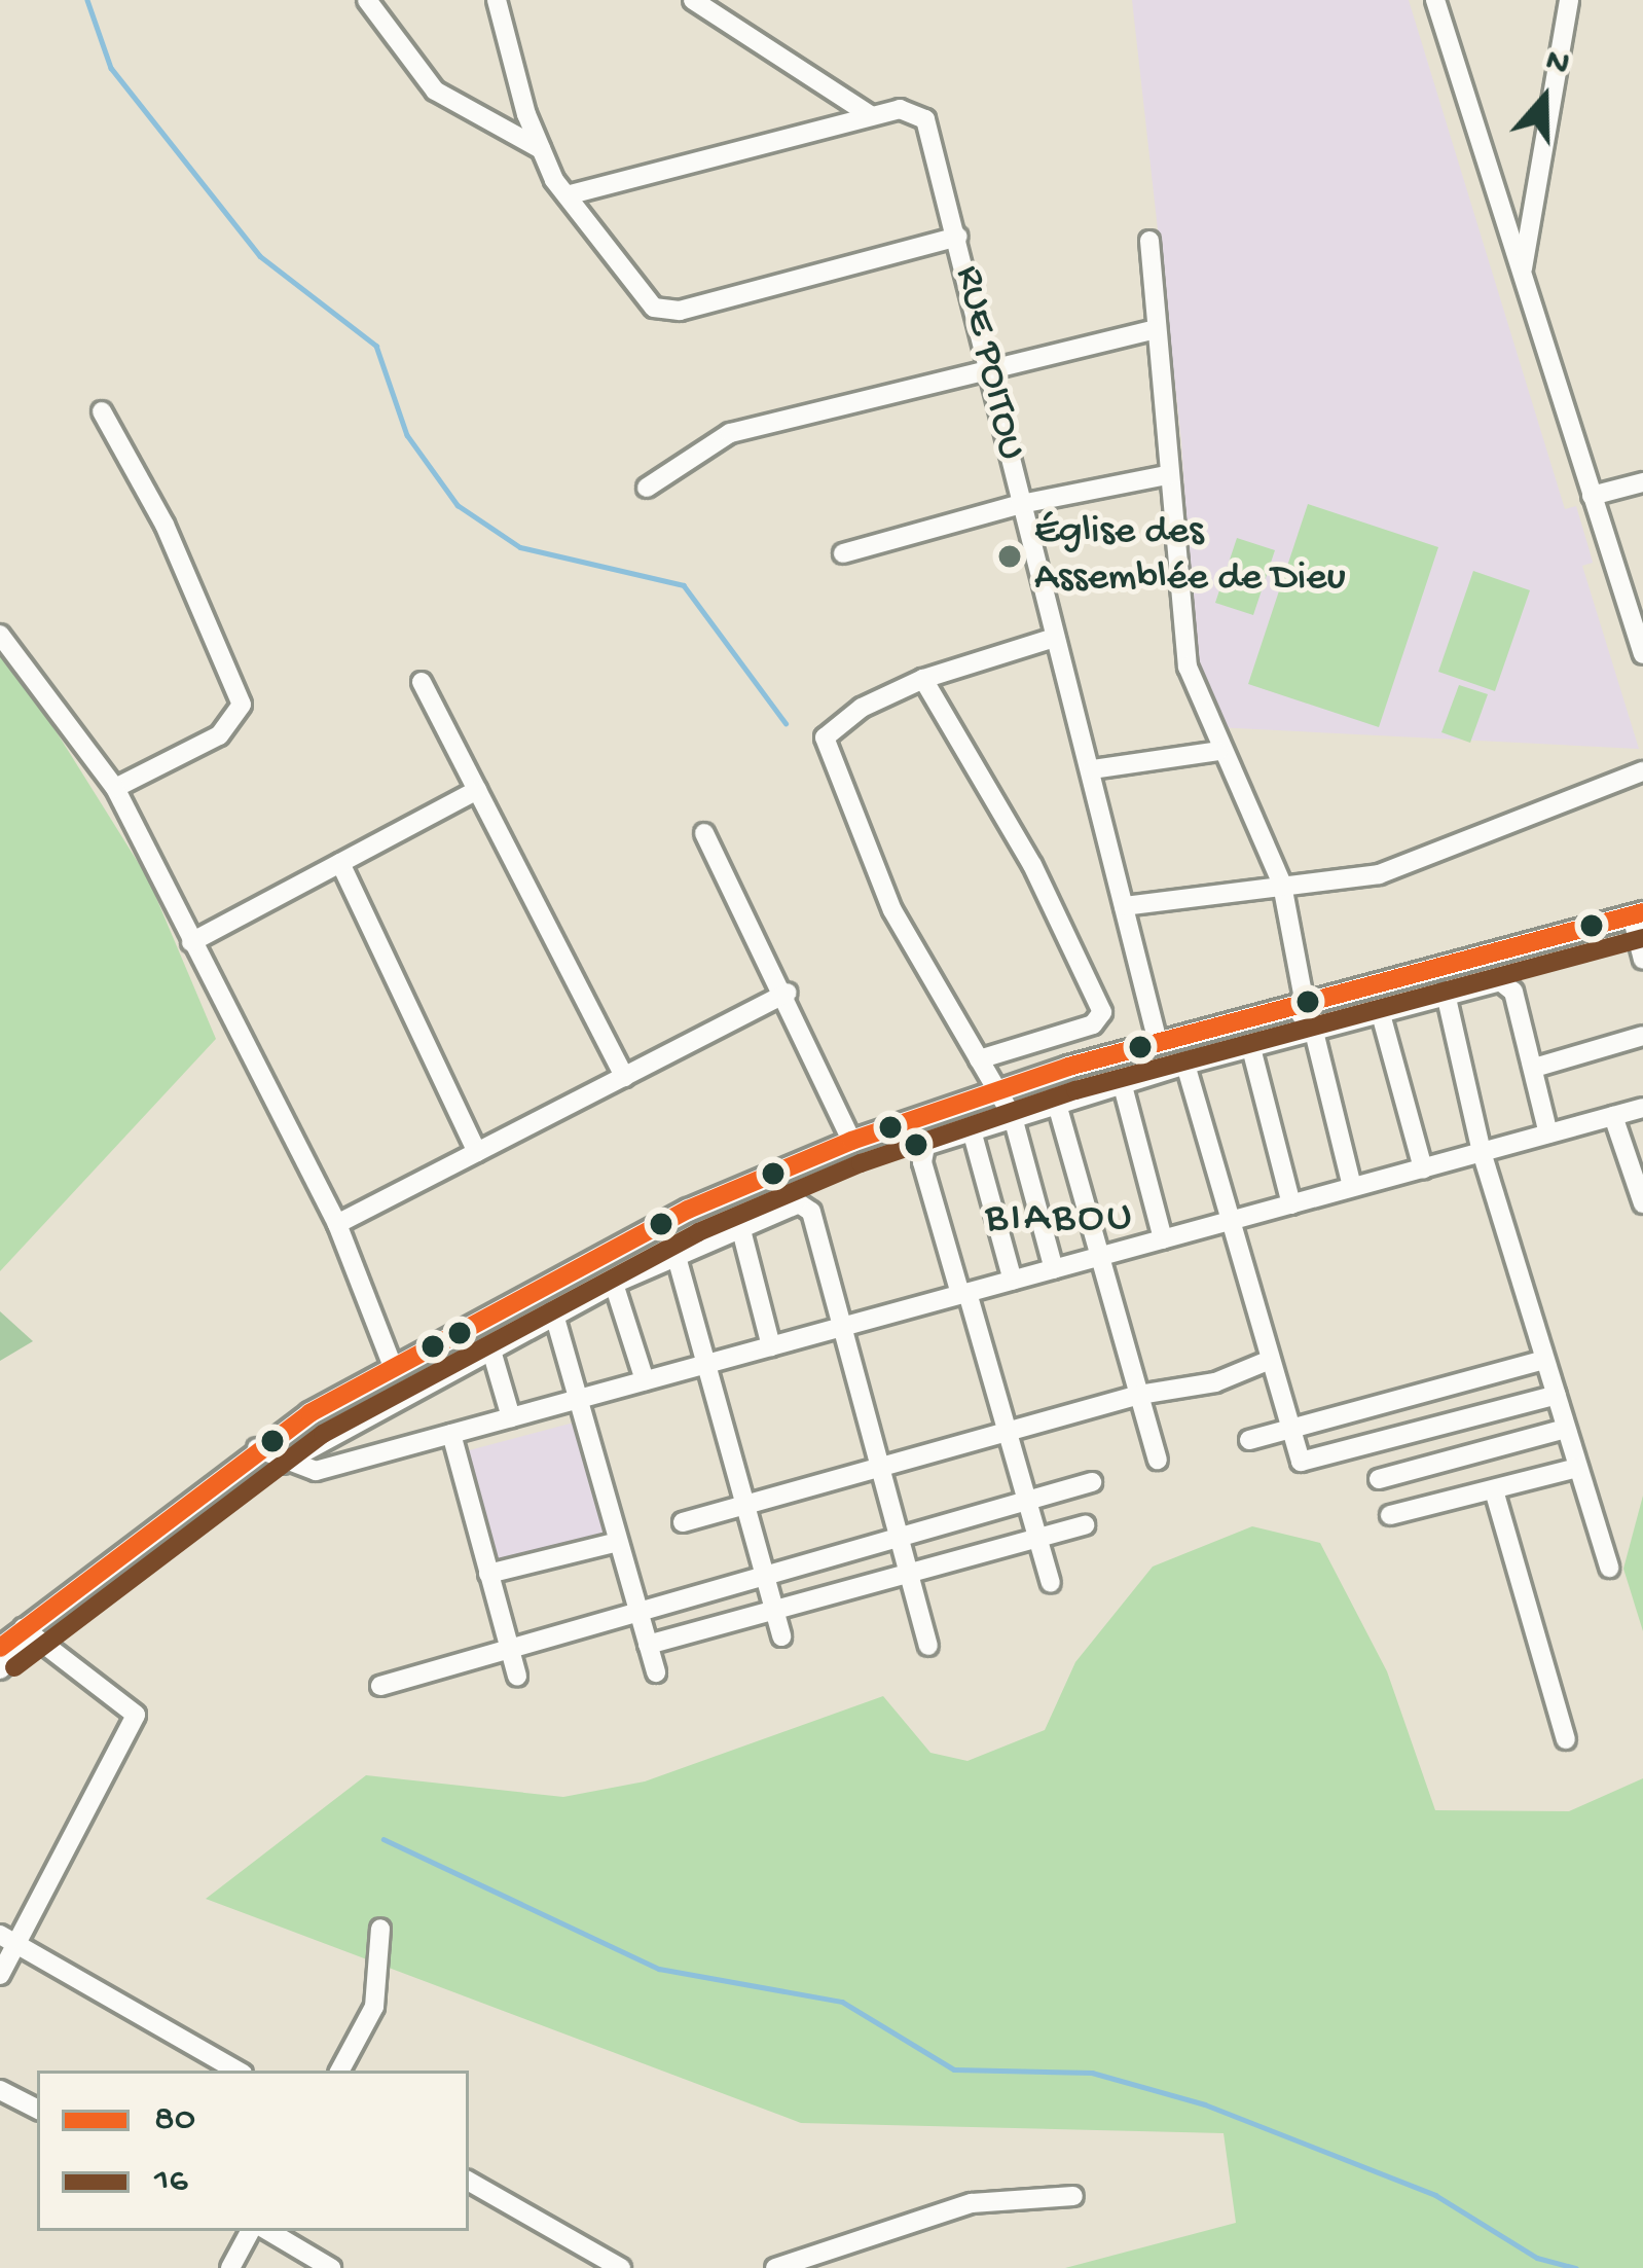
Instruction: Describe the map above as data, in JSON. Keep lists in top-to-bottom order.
{
  "streets": {
    "street": ["RUE POITOU"]
  },
  "districts": ["BIABOU"],
  "places": ["Église des Assemblée de Dieu"],
  "lines": ["transit line 80", "transit line 16"],
  "legend": ["80", "16"],
  "north": "top"
}
